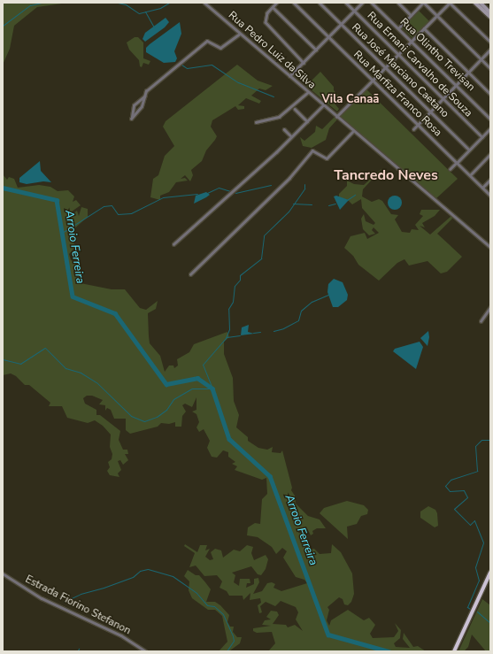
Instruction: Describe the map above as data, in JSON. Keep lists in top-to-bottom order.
{
  "streets": {
    "street": [
      "Rua Pedro Luiz da Silva",
      "Rua Olintho Trevisan",
      "Rua Ernani Carvalho de Souza",
      "Rua José Marciano Caetano",
      "Rua Marfiza Franco Rosa",
      "Estrada Fiorino Stefanon"
    ]
  },
  "districts": ["Vila Canaã", "Tancredo Neves"],
  "water": ["Arroio Ferreira"]
}
